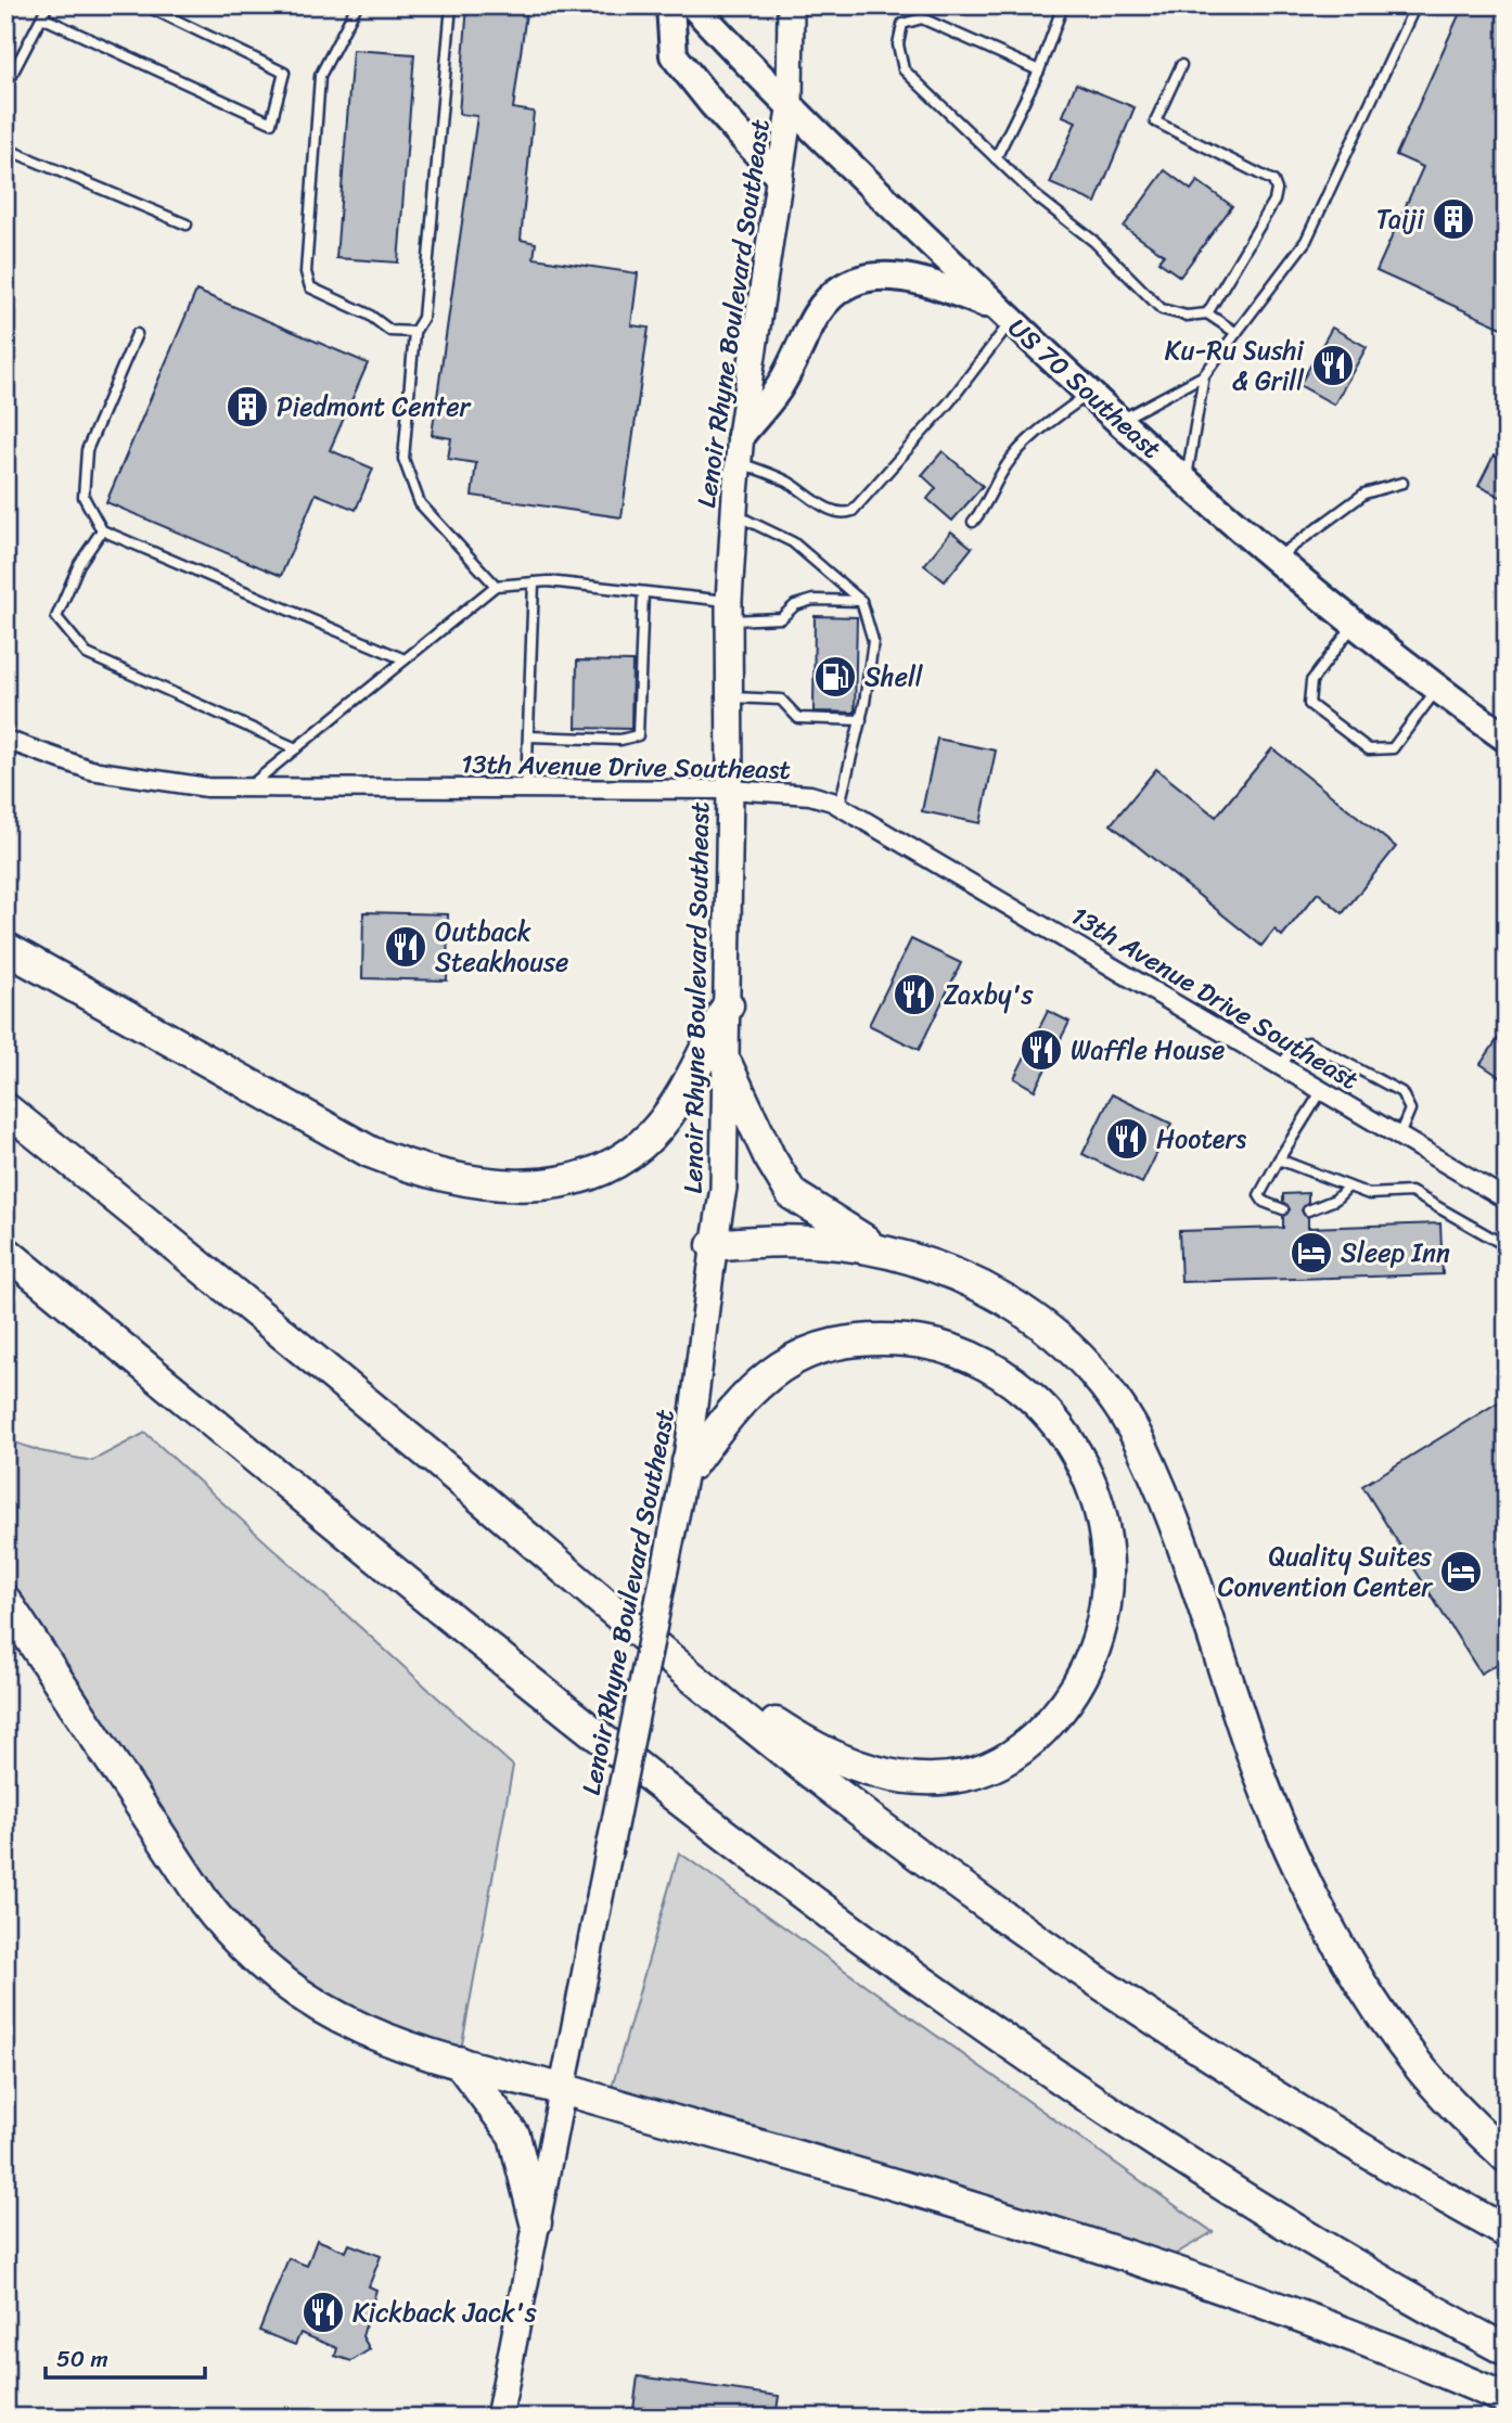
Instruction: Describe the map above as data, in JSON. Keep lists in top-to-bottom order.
{
  "streets": {
    "main road": ["Lenoir Rhyne Boulevard Southeast", "US 70 Southeast"],
    "street": ["13th Avenue Drive Southeast"]
  },
  "crossings": [
    ["Lenoir Rhyne Boulevard Southeast", "US 70 Southeast"],
    ["Lenoir Rhyne Boulevard Southeast", "13th Avenue Drive Southeast"]
  ],
  "places": {
    "building": ["Taiji", "Piedmont Center"],
    "restaurant": [
      "Ku-Ru Sushi & Grill",
      "Outback Steakhouse",
      "Zaxby's",
      "Waffle House",
      "Hooters",
      "Kickback Jack's"
    ],
    "fuel station": ["Shell"],
    "hotel": ["Sleep Inn", "Quality Suites Convention Center"]
  },
  "scale_bar": "50 m"
}
